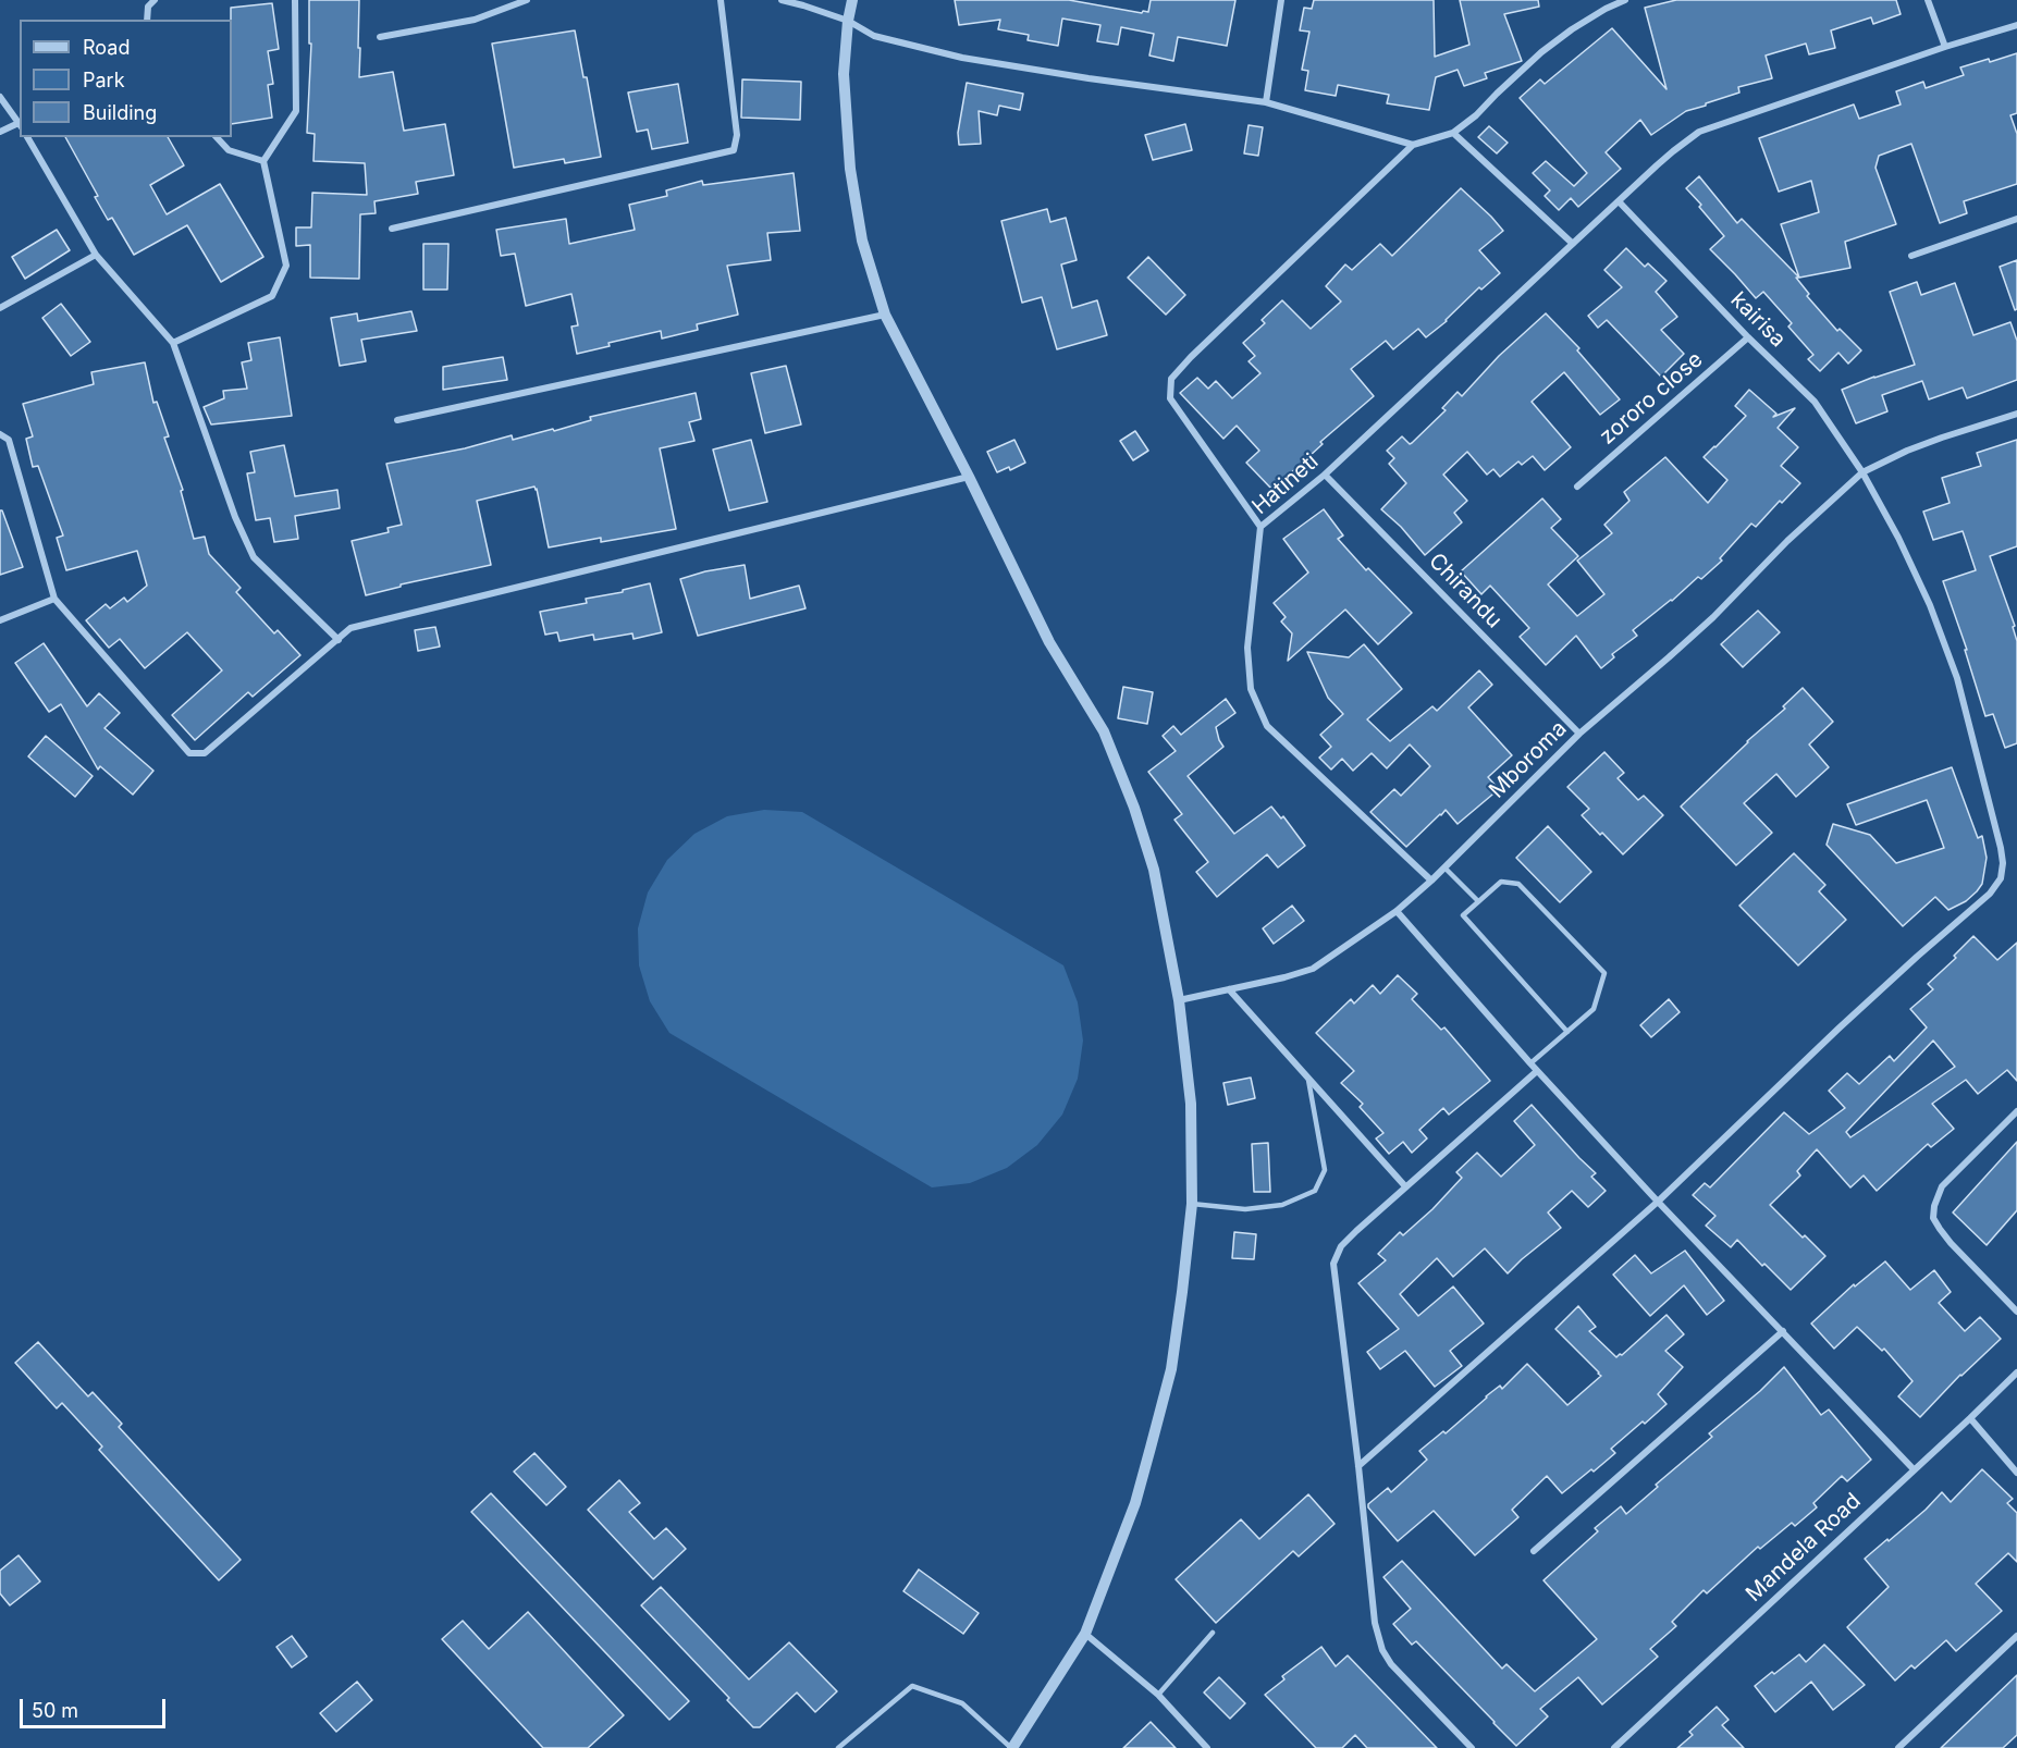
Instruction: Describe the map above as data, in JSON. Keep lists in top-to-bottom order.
{
  "streets": {
    "street": [
      "kairisa",
      "zororo close",
      "Hatineti",
      "Chirandu",
      "Mboroma",
      "Mandela Road"
    ]
  },
  "crossings": [
    ["kairisa", "zororo close"],
    ["kairisa", "Hatineti"],
    ["kairisa", "Mboroma"],
    ["Hatineti", "Chirandu"],
    ["Hatineti", "Mboroma"],
    ["Chirandu", "Mboroma"]
  ],
  "legend": ["Road", "Park", "Building"],
  "scale_bar": "50 m"
}
